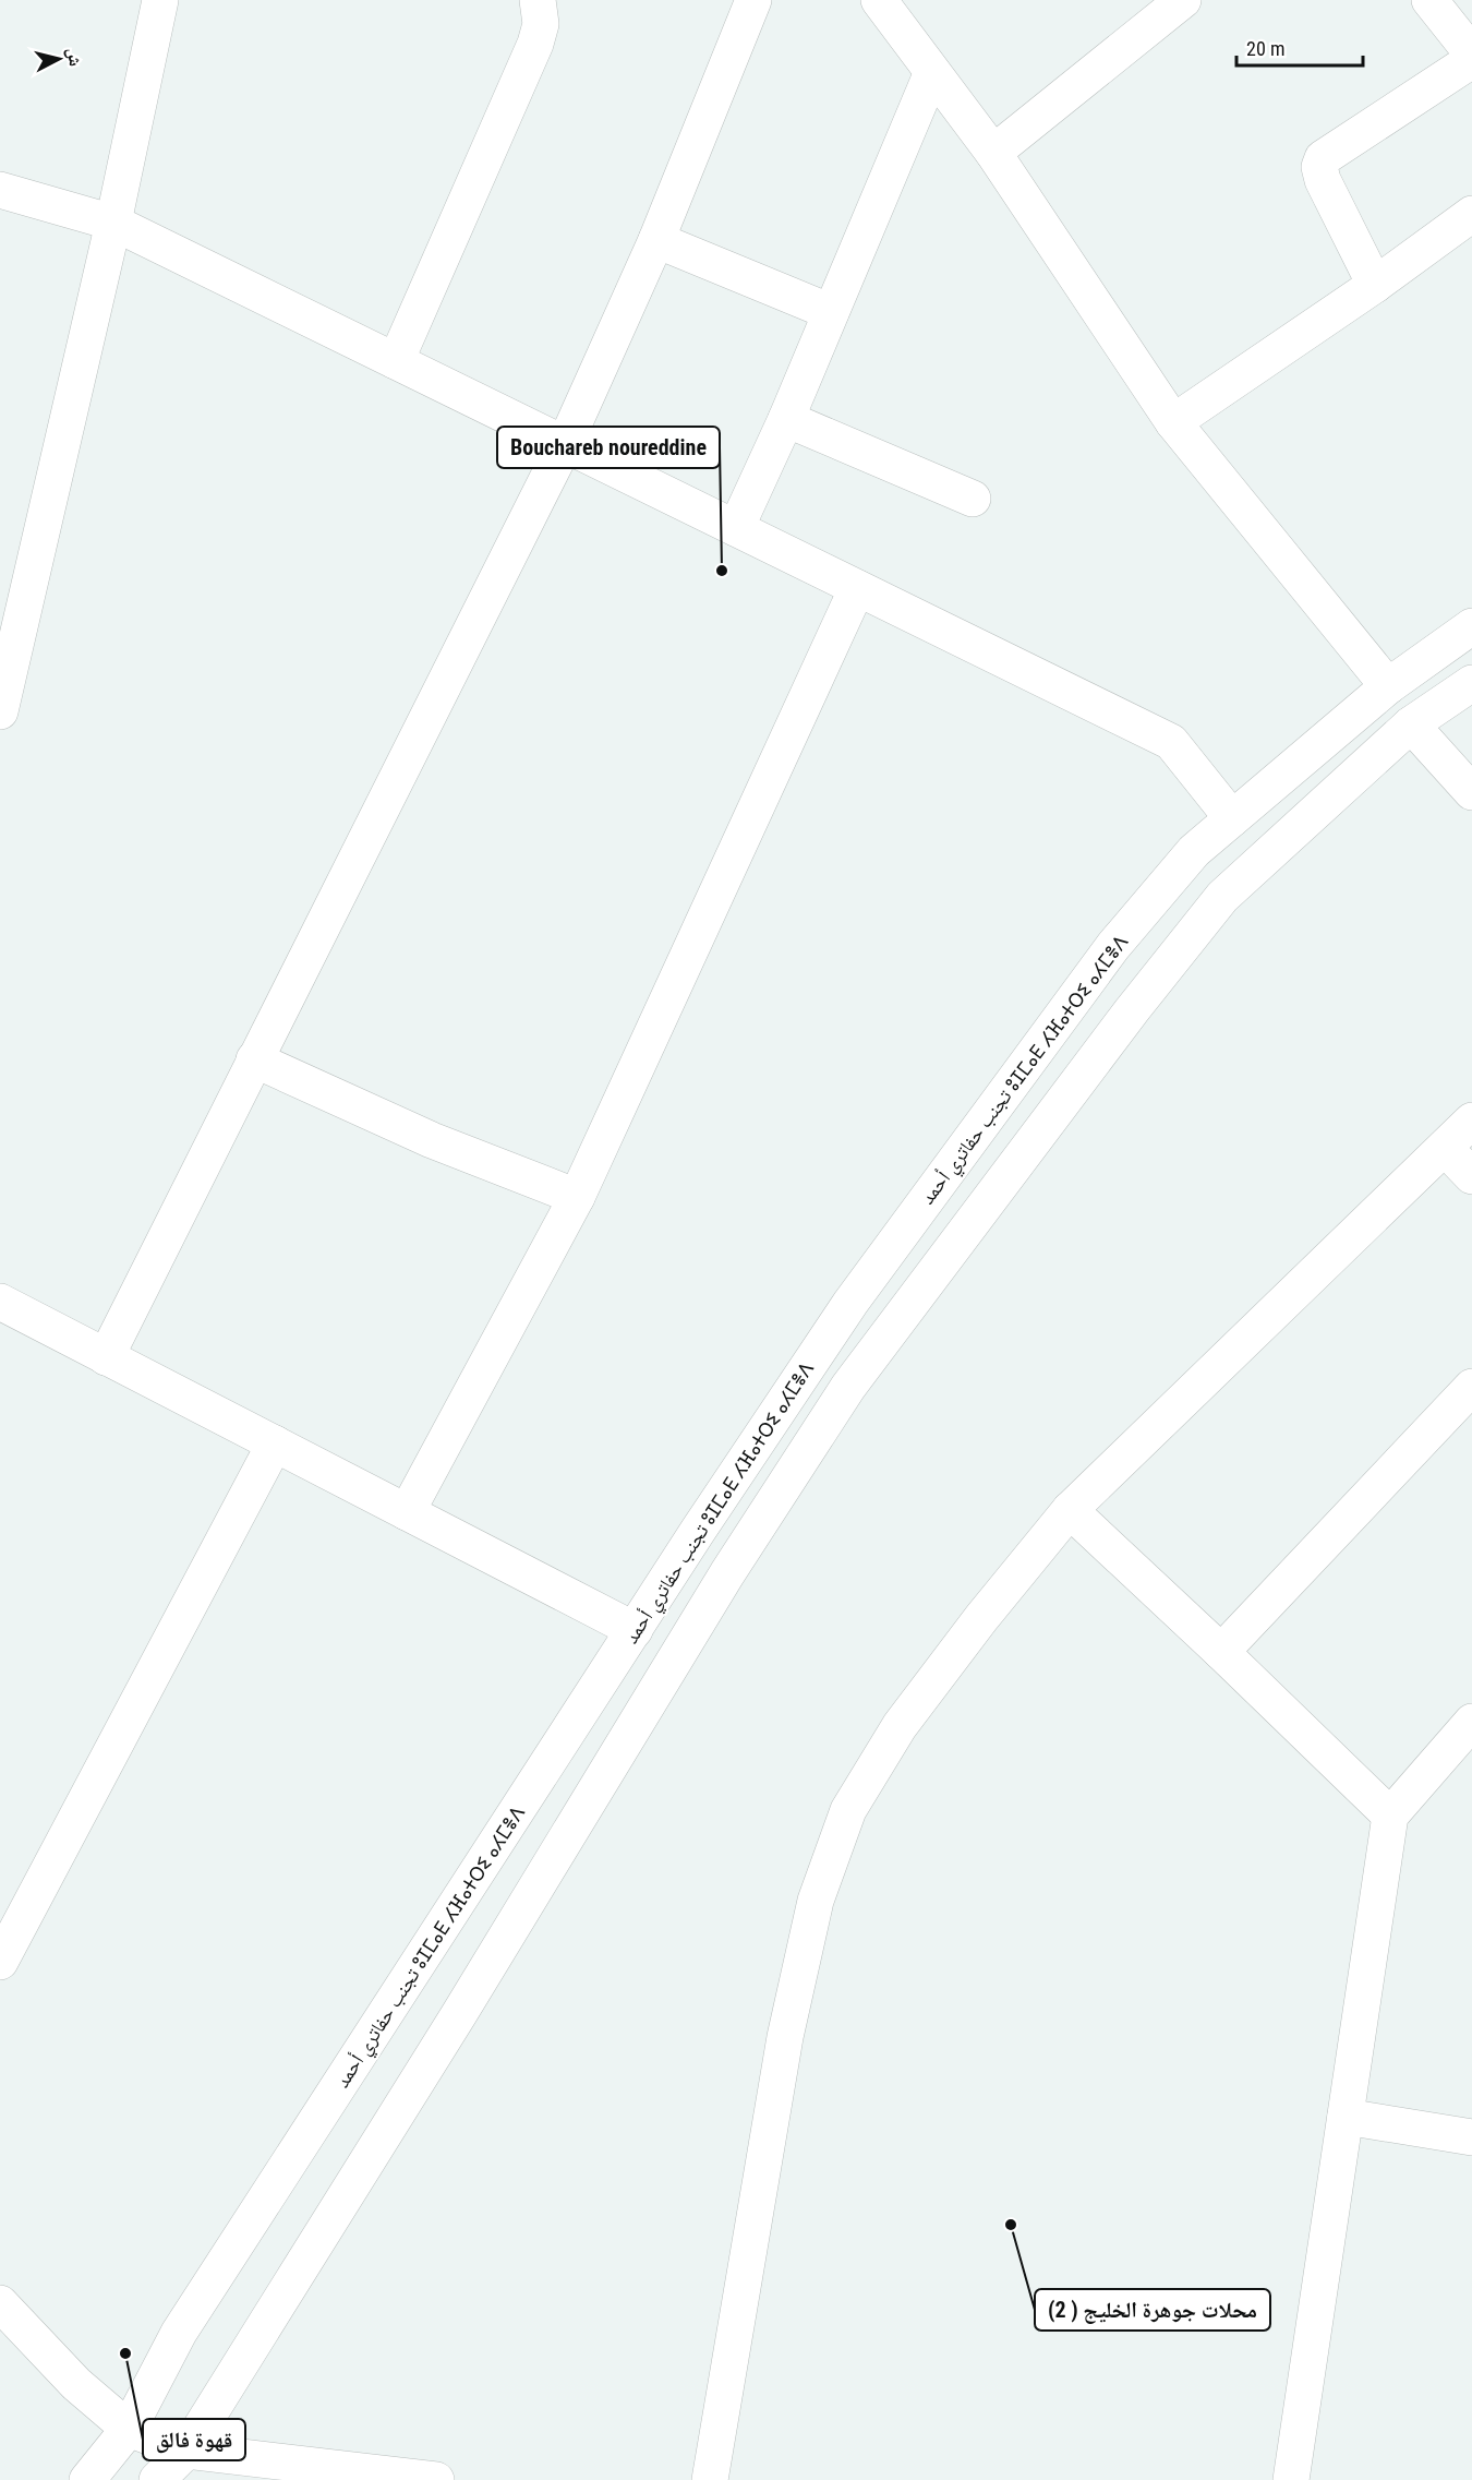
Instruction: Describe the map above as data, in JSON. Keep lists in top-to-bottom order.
{
  "streets": {
    "street": ["تجنب حفاتري أحمد ⵓⵊⵎⴰⴹ ⵃⴼⴰⵜⵔⵉ ⴰⵃⵎⴻⴷ"]
  },
  "places": ["Bouchareb noureddine", "محلات جوهرة الخليج ( 2)", "قهوة فالق"],
  "scale_bar": "20 m",
  "north": "right"
}
